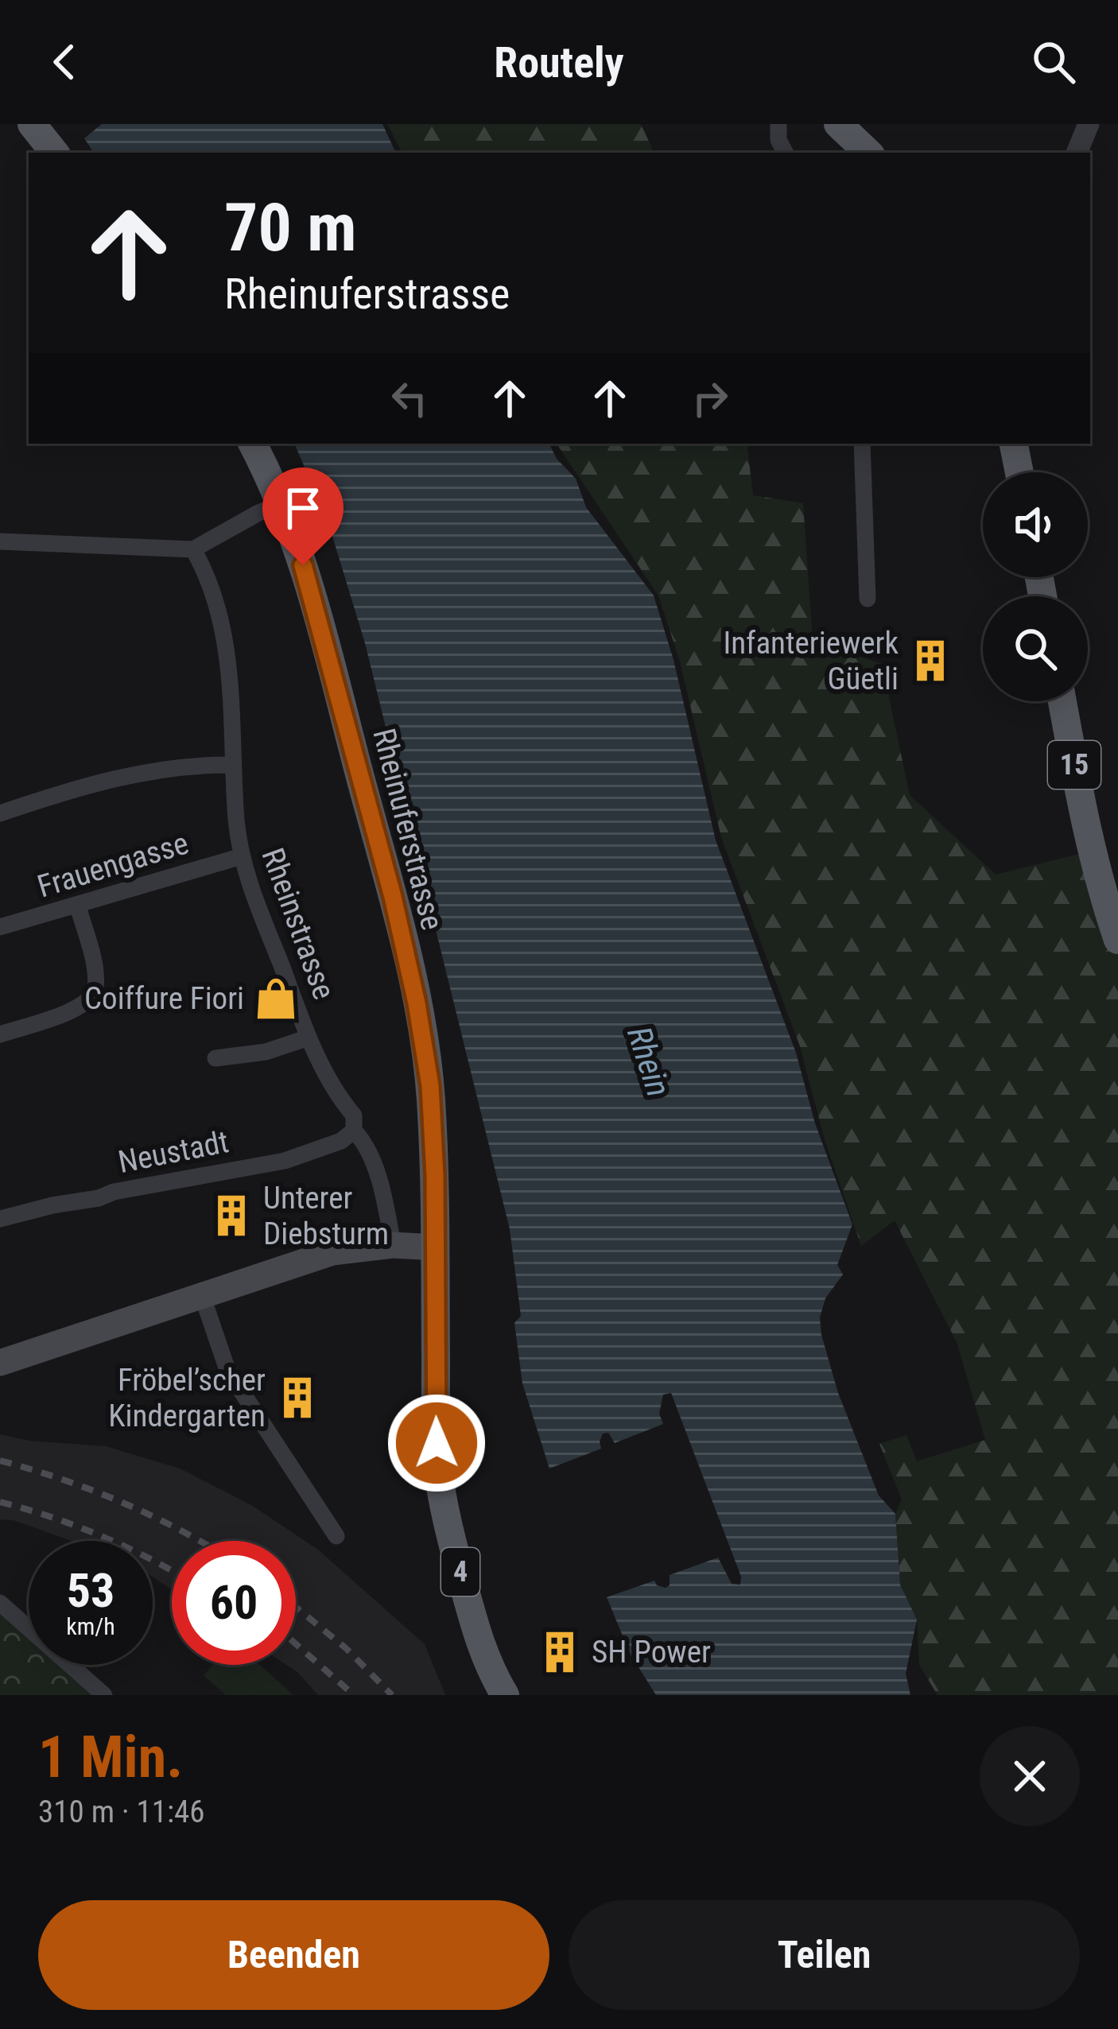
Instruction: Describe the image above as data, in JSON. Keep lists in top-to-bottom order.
{
  "streets": {
    "main road": ["15", "Rheinuferstrasse", "4"],
    "street": ["Frauengasse", "Rheinstrasse", "Neustadt"]
  },
  "crossings": [
    ["Rheinuferstrasse", "4"],
    ["Frauengasse", "Rheinstrasse"],
    ["Rheinstrasse", "Neustadt"]
  ],
  "water": ["Rhein"],
  "places": {
    "building": [
      "Infanteriewerk Güetli",
      "Unterer Diebsturm",
      "Fröbel’scher Kindergarten",
      "SH Power"
    ],
    "shop": ["Coiffure Fiori"]
  },
  "page": {
    "header": "Routely",
    "turn": ["70 m", "Rheinuferstrasse"],
    "speed": "53 km/h",
    "limit": "60",
    "heading": ["1 Min.", "310 m · 11:46"],
    "buttons": ["Beenden", "Teilen"]
  }
}
